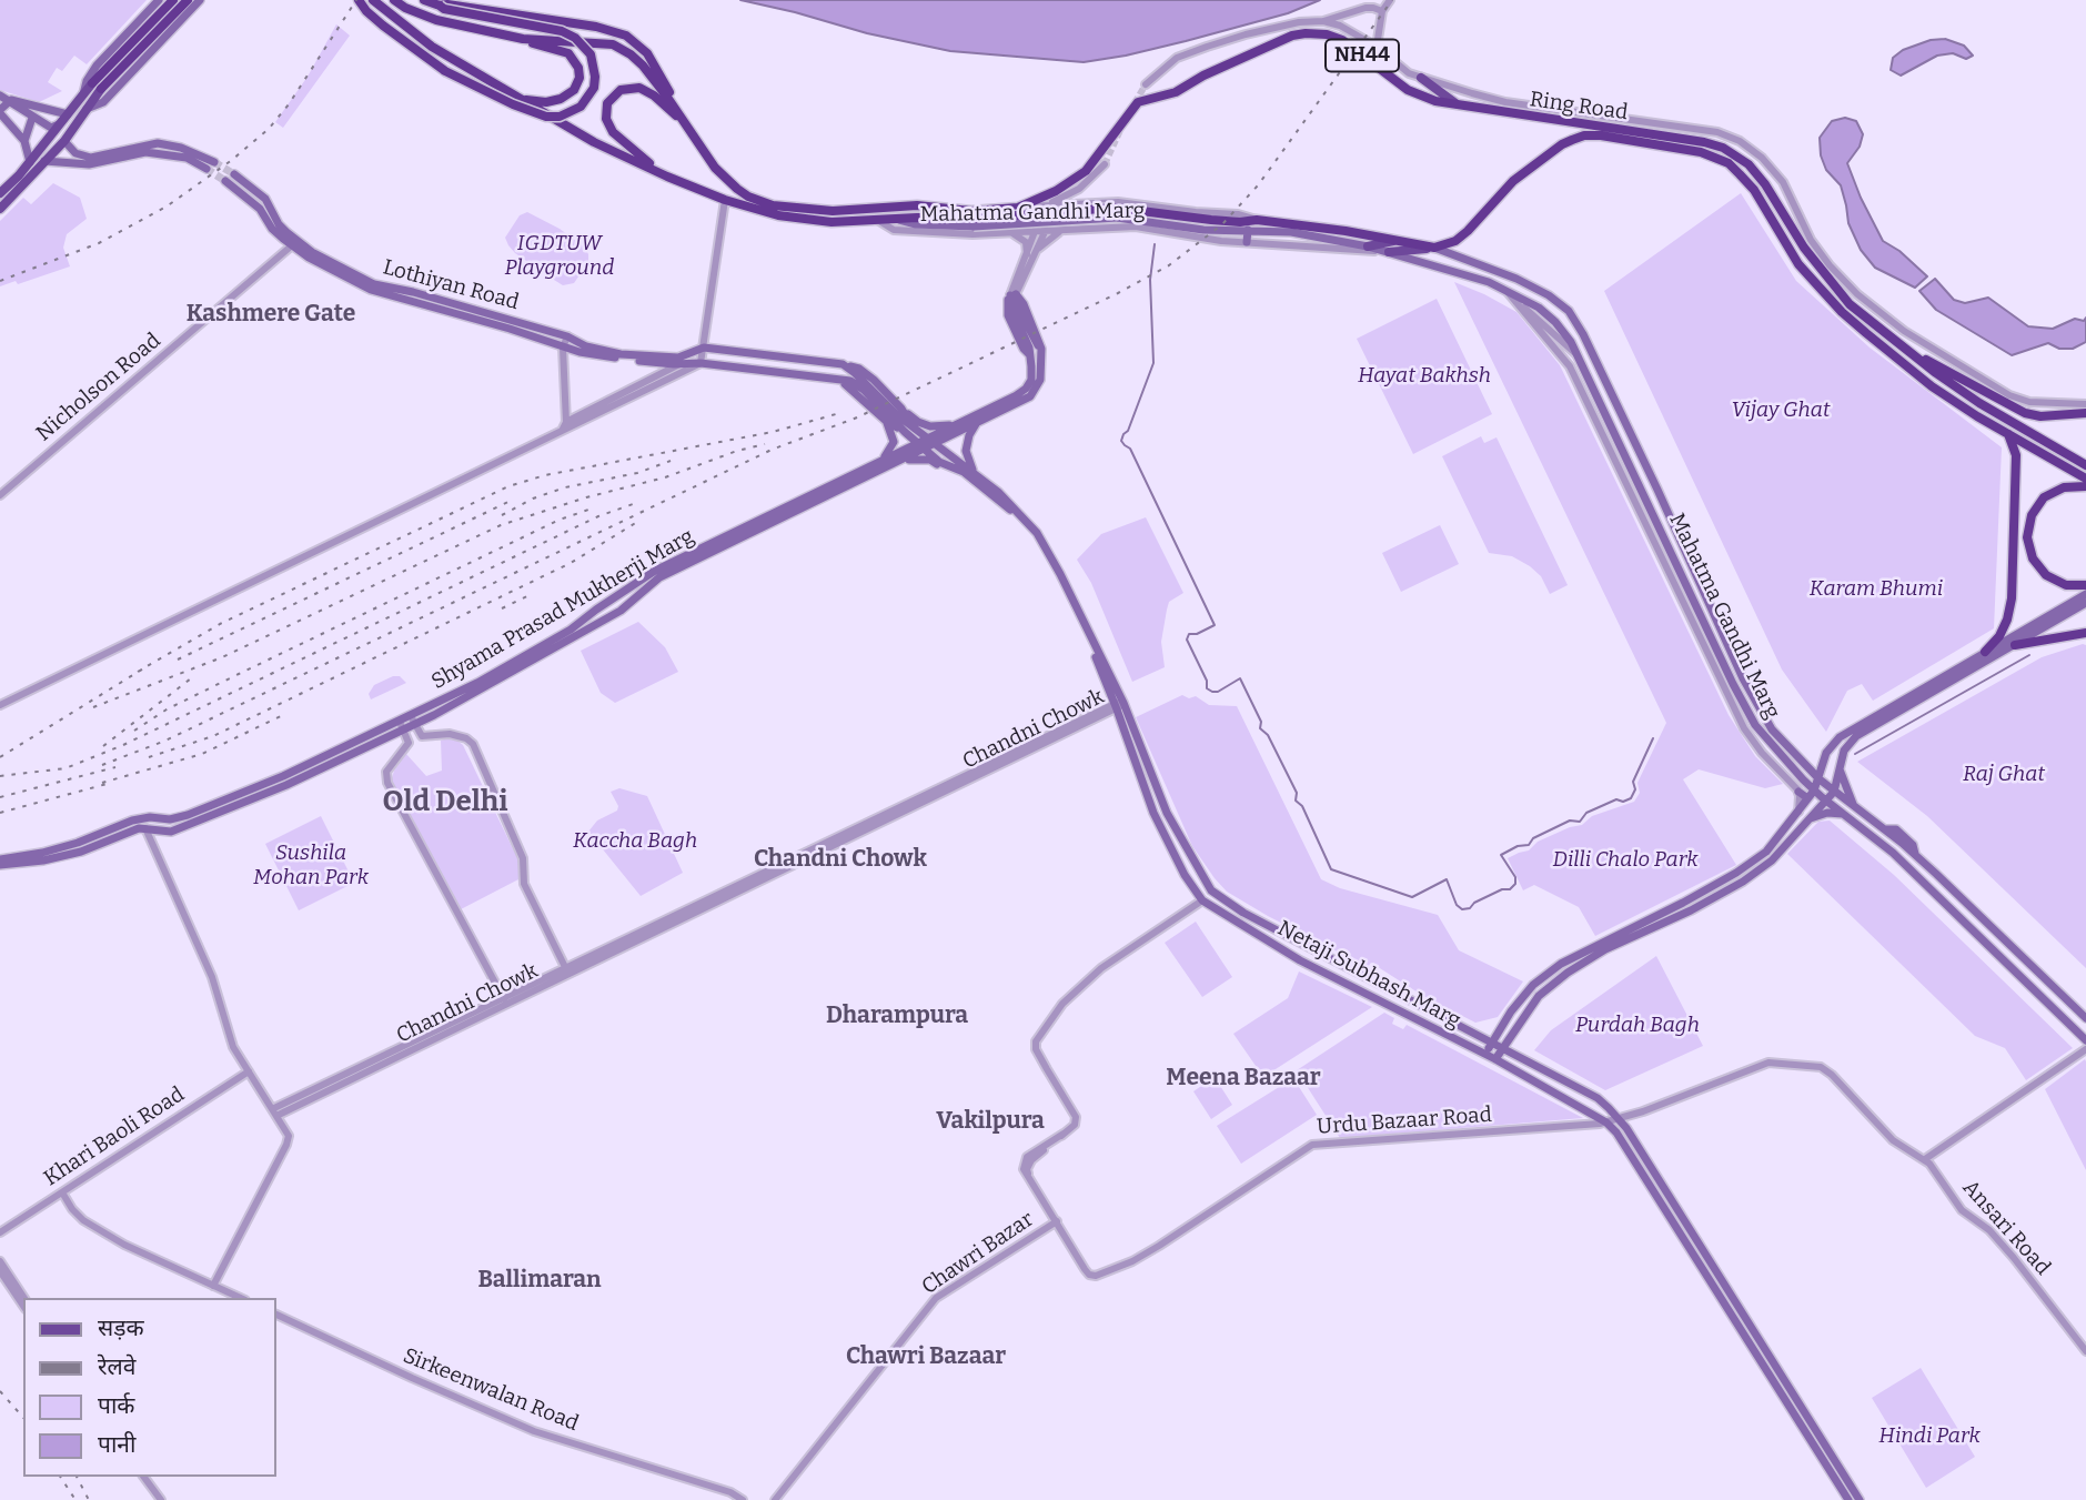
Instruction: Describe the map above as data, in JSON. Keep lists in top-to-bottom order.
{
  "streets": {
    "highway": ["NH44", "Ring Road", "Mahatma Gandhi Marg"],
    "main road": ["Lothiyan Road", "Shyama Prasad Mukherji Marg", "Netaji Subhash Marg"],
    "street": [
      "Nicholson Road",
      "Chandni Chowk",
      "Urdu Bazaar Road",
      "Khari Baoli Road",
      "Ansari Road",
      "Chawri Bazar",
      "Sirkeenwalan Road"
    ]
  },
  "crossings": [
    ["Ring Road", "Mahatma Gandhi Marg"],
    ["Lothiyan Road", "Nicholson Road"],
    ["Shyama Prasad Mukherji Marg", "Netaji Subhash Marg"],
    ["Chandni Chowk", "Netaji Subhash Marg"],
    ["Netaji Subhash Marg", "Urdu Bazaar Road"],
    ["Netaji Subhash Marg", "Ansari Road"],
    ["Urdu Bazaar Road", "Ansari Road"],
    ["Urdu Bazaar Road", "Chawri Bazar"]
  ],
  "districts": [
    "Kashmere Gate",
    "Old Delhi",
    "Chandni Chowk",
    "Dharampura",
    "Meena Bazaar",
    "Vakilpura",
    "Ballimaran",
    "Chawri Bazaar"
  ],
  "parks": [
    "IGDTUW Playground",
    "Hayat Bakhsh",
    "Vijay Ghat",
    "Karam Bhumi",
    "Raj Ghat",
    "Kaccha Bagh",
    "Sushila Mohan Park",
    "Dilli Chalo Park",
    "Purdah Bagh",
    "Hindi Park"
  ],
  "legend": [
    "सड़क",
    "रेलवे",
    "पार्क",
    "पानी"
  ]
}
